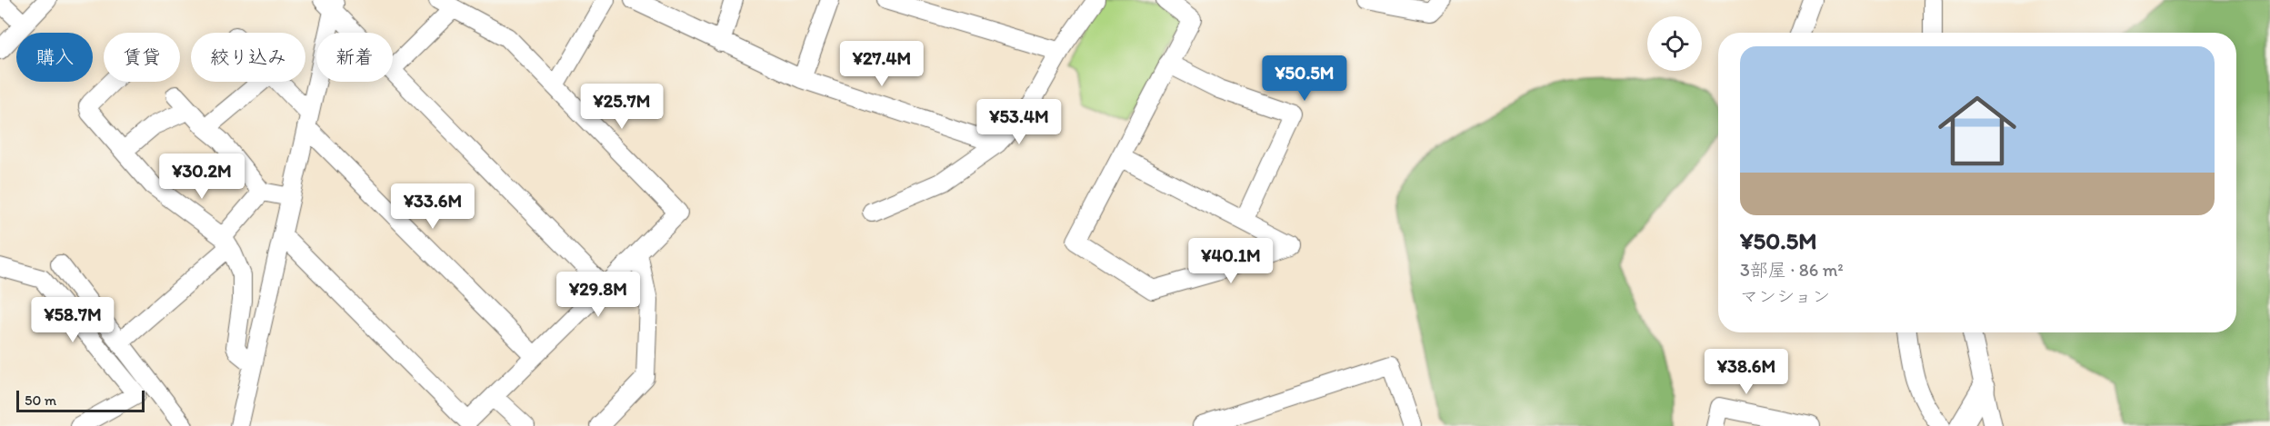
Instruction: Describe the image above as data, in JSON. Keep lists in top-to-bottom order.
{
  "scale_bar": "50 m",
  "page": {
    "chip": [
      "購入",
      "賃貸",
      "絞り込み",
      "新着"
    ],
    "list": [
      {
        "name": "¥50.5M",
        "note": "3部屋 · 86 m² · マンション"
      }
    ],
    "price": [
      "¥27.4M",
      "¥50.5M",
      "¥25.7M",
      "¥53.4M",
      "¥30.2M",
      "¥33.6M",
      "¥40.1M",
      "¥29.8M",
      "¥58.7M",
      "¥38.6M"
    ],
    "scale": "50 m"
  }
}
